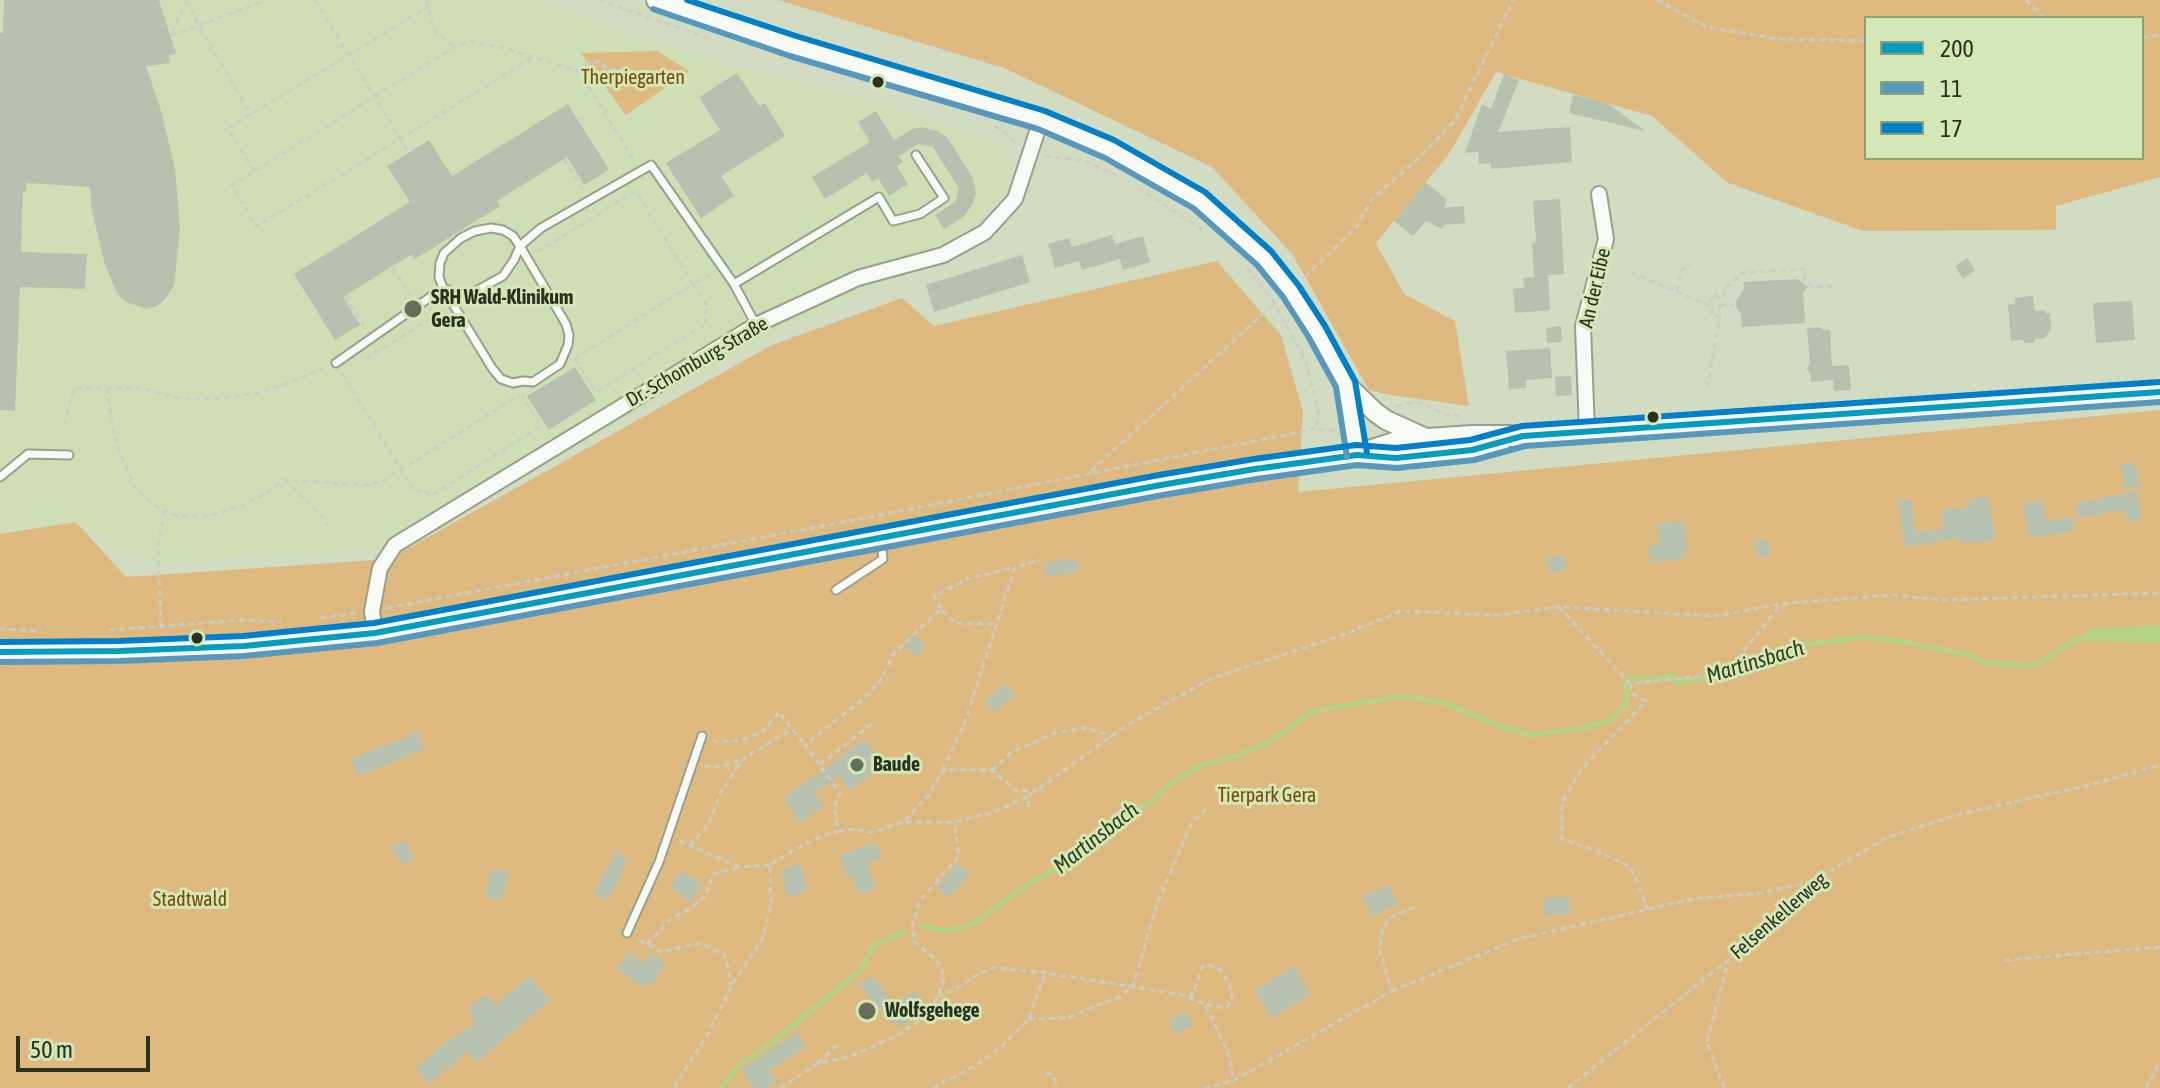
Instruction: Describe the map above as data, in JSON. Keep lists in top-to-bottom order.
{
  "streets": {
    "street": ["An der Eibe", "Dr.-Schomburg-Straße"],
    "path": ["Felsenkellerweg"]
  },
  "water": ["Martinsbach"],
  "parks": ["Therpiegarten", "Tierpark Gera", "Stadtwald"],
  "places": ["SRH Wald-Klinikum Gera", "Baude", "Wolfsgehege"],
  "lines": ["transit line 17", "transit line 11", "transit line 200"],
  "legend": ["200", "11", "17"],
  "scale_bar": "50 m"
}
